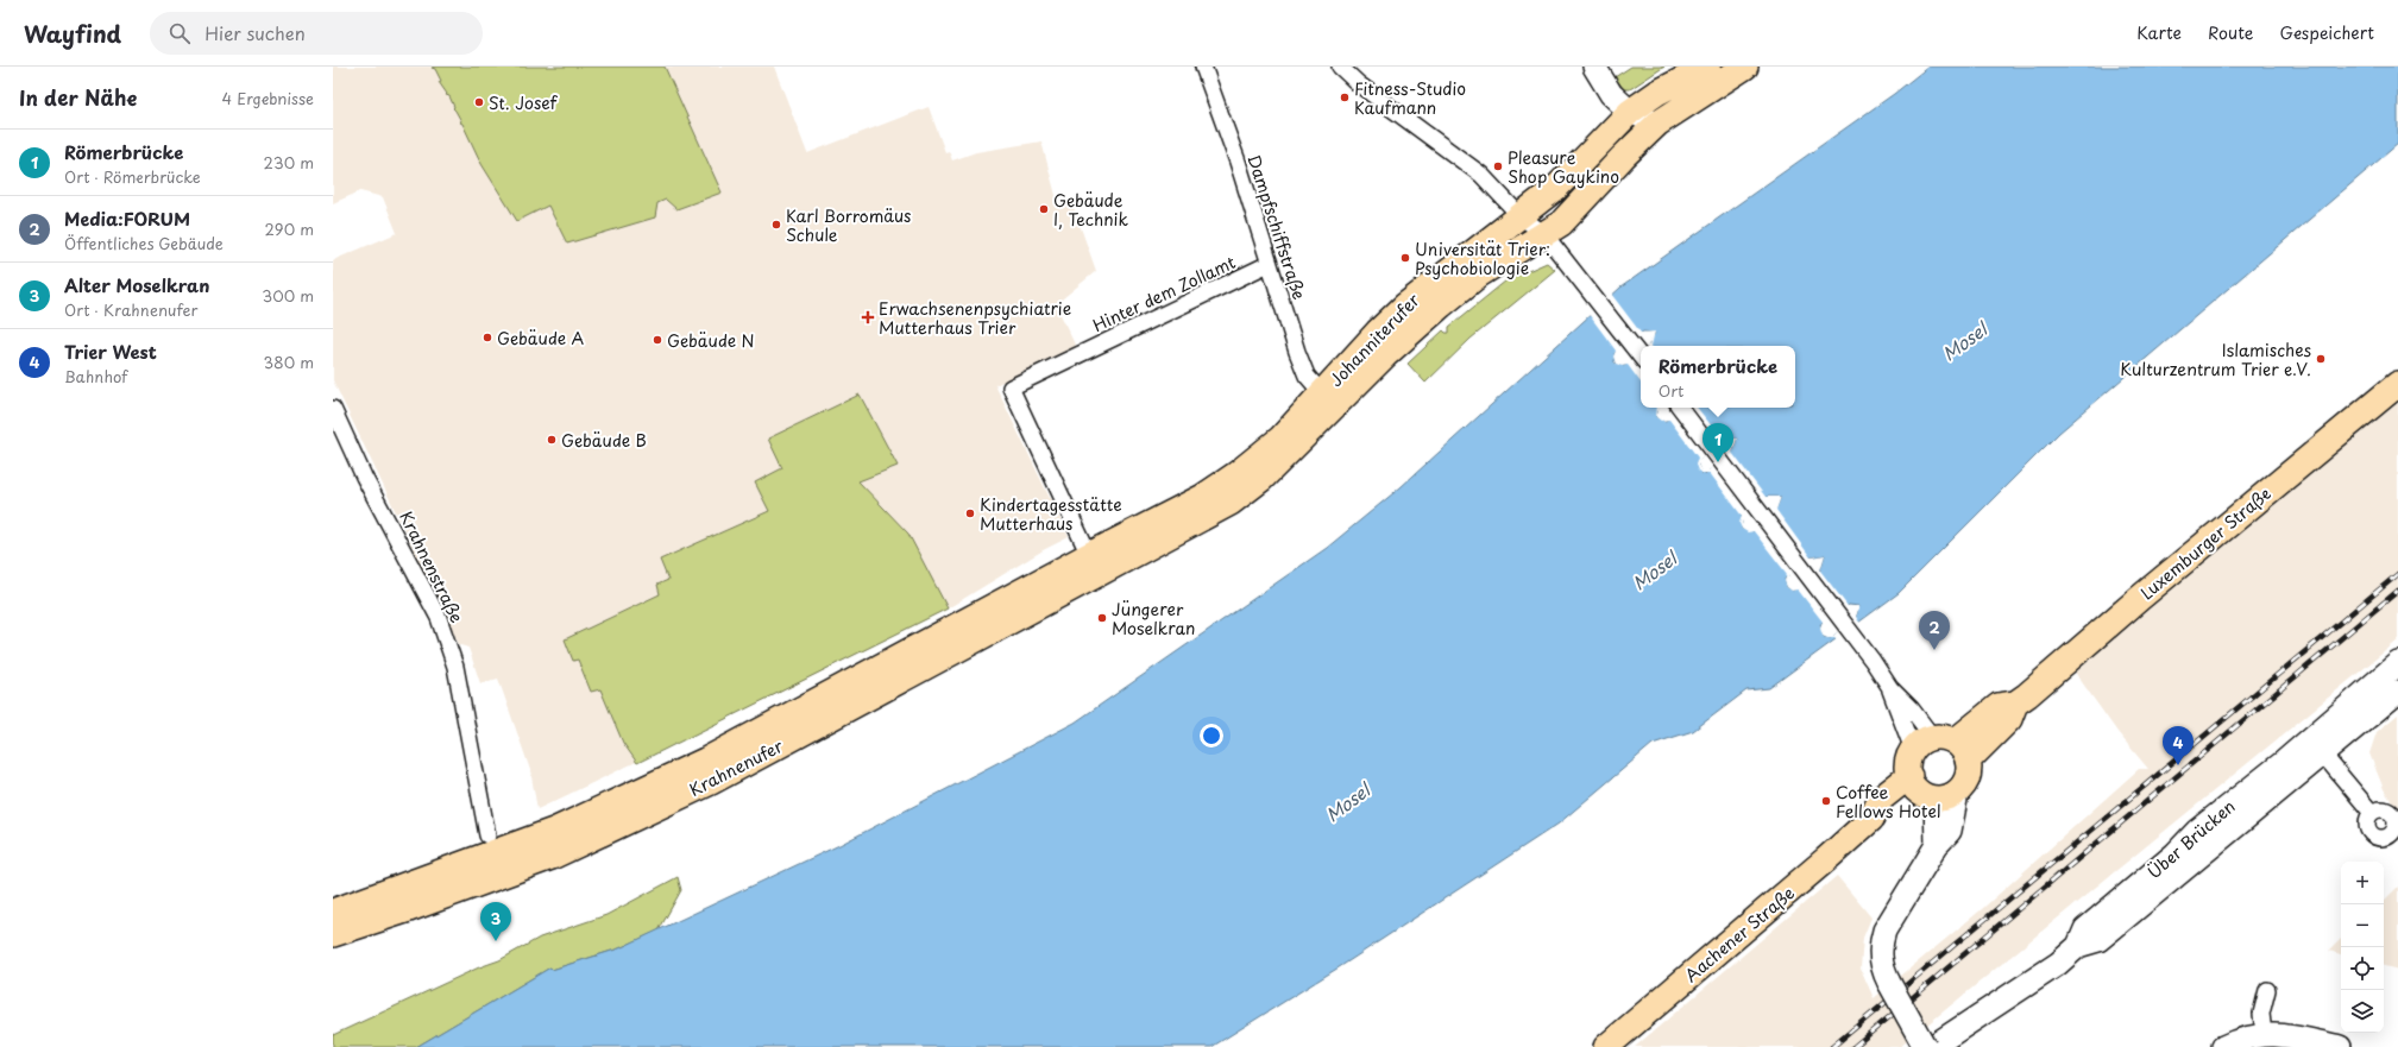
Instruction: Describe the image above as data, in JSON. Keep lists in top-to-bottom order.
{
  "streets": {
    "main road": [
      "Johanniterufer",
      "Luxemburger Straße",
      "Krahnenufer",
      "Aachener Straße"
    ],
    "street": [
      "Dampfschiffstraße",
      "Hinter dem Zollamt",
      "Krahnenstraße",
      "Über Brücken"
    ]
  },
  "crossings": [
    ["Dampfschiffstraße", "Hinter dem Zollamt"],
    ["Dampfschiffstraße", "Johanniterufer"],
    ["Hinter dem Zollamt", "Krahnenufer"],
    ["Johanniterufer", "Krahnenufer"]
  ],
  "water": ["Mosel"],
  "places": {
    "other": [
      "Fitness-Studio Kaufmann",
      "St. Josef",
      "Pleasure Shop Gaykino",
      "Gebäude I, Technik",
      "Karl Borromäus Schule",
      "Universität Trier: Psychobiologie",
      "Gebäude A",
      "Gebäude N",
      "Islamisches Kulturzentrum Trier e.V.",
      "Gebäude B",
      "Kindertagesstätte Mutterhaus",
      "Jüngerer Moselkran",
      "Coffee Fellows Hotel"
    ],
    "health": ["Erwachsenenpsychiatrie Mutterhaus Trier"]
  },
  "page": {
    "header": "Wayfind",
    "search": "Hier suchen",
    "nav": ["Karte", "Route", "Gespeichert"],
    "heading": ["In der Nähe", "4 Ergebnisse"],
    "list": [
      {
        "mark": "1",
        "name": "Römerbrücke",
        "note": "Ort · Römerbrücke",
        "value": "230 m"
      },
      {
        "mark": "2",
        "name": "Media:FORUM",
        "note": "Öffentliches Gebäude",
        "value": "290 m"
      },
      {
        "mark": "3",
        "name": "Alter Moselkran",
        "note": "Ort · Krahnenufer",
        "value": "300 m"
      },
      {
        "mark": "4",
        "name": "Trier West",
        "note": "Bahnhof",
        "value": "380 m"
      }
    ],
    "popup": ["Römerbrücke", "Ort"],
    "pins": [
      "1",
      "2",
      "4",
      "3"
    ],
    "map_buttons": ["+", "−"]
  }
}
